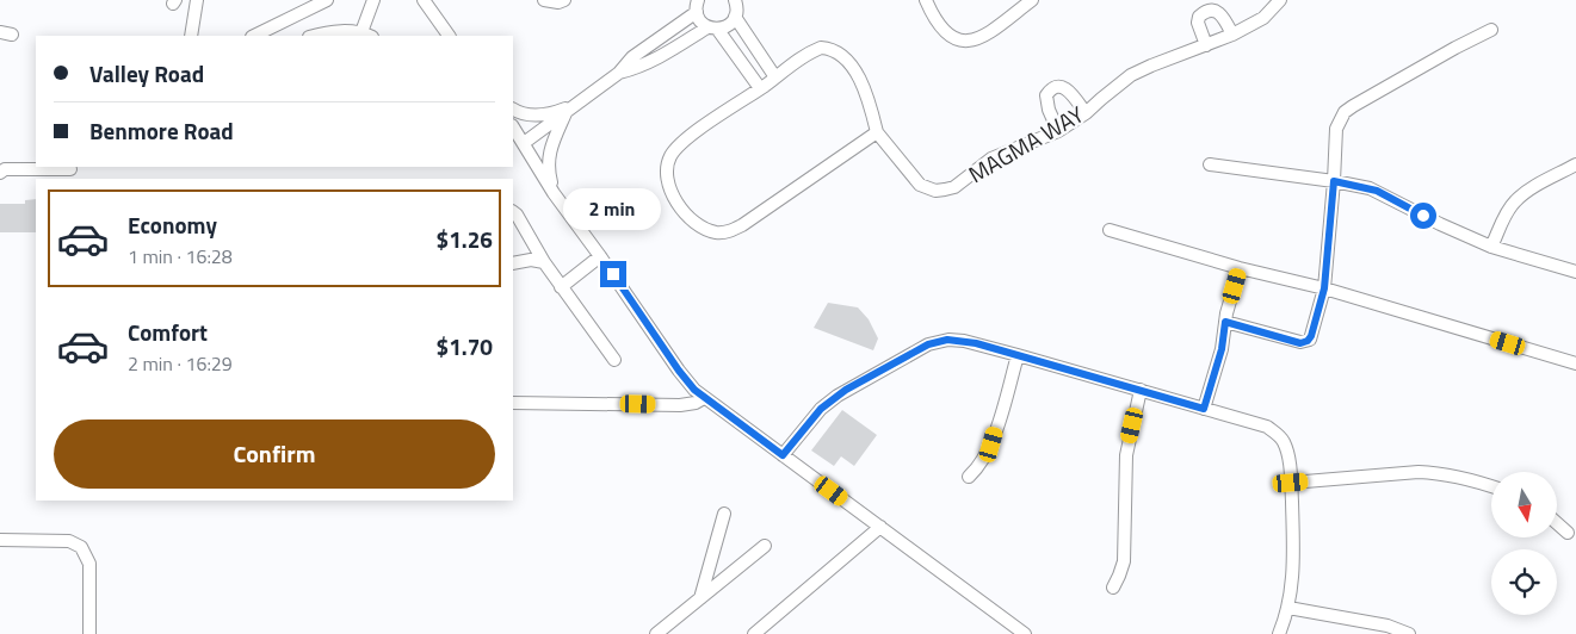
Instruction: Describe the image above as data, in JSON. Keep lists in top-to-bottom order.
{
  "streets": {
    "street": ["MAGMA WAY"]
  },
  "north": "bottom",
  "page": {
    "banner": ["Valley Road", "Benmore Road"],
    "bubble": "2 min",
    "list": [
      {
        "name": "Economy",
        "note": "1 min · 16:28",
        "value": "$1.26"
      },
      {
        "name": "Comfort",
        "note": "2 min · 16:29",
        "value": "$1.70"
      }
    ],
    "buttons": "Confirm"
  }
}
